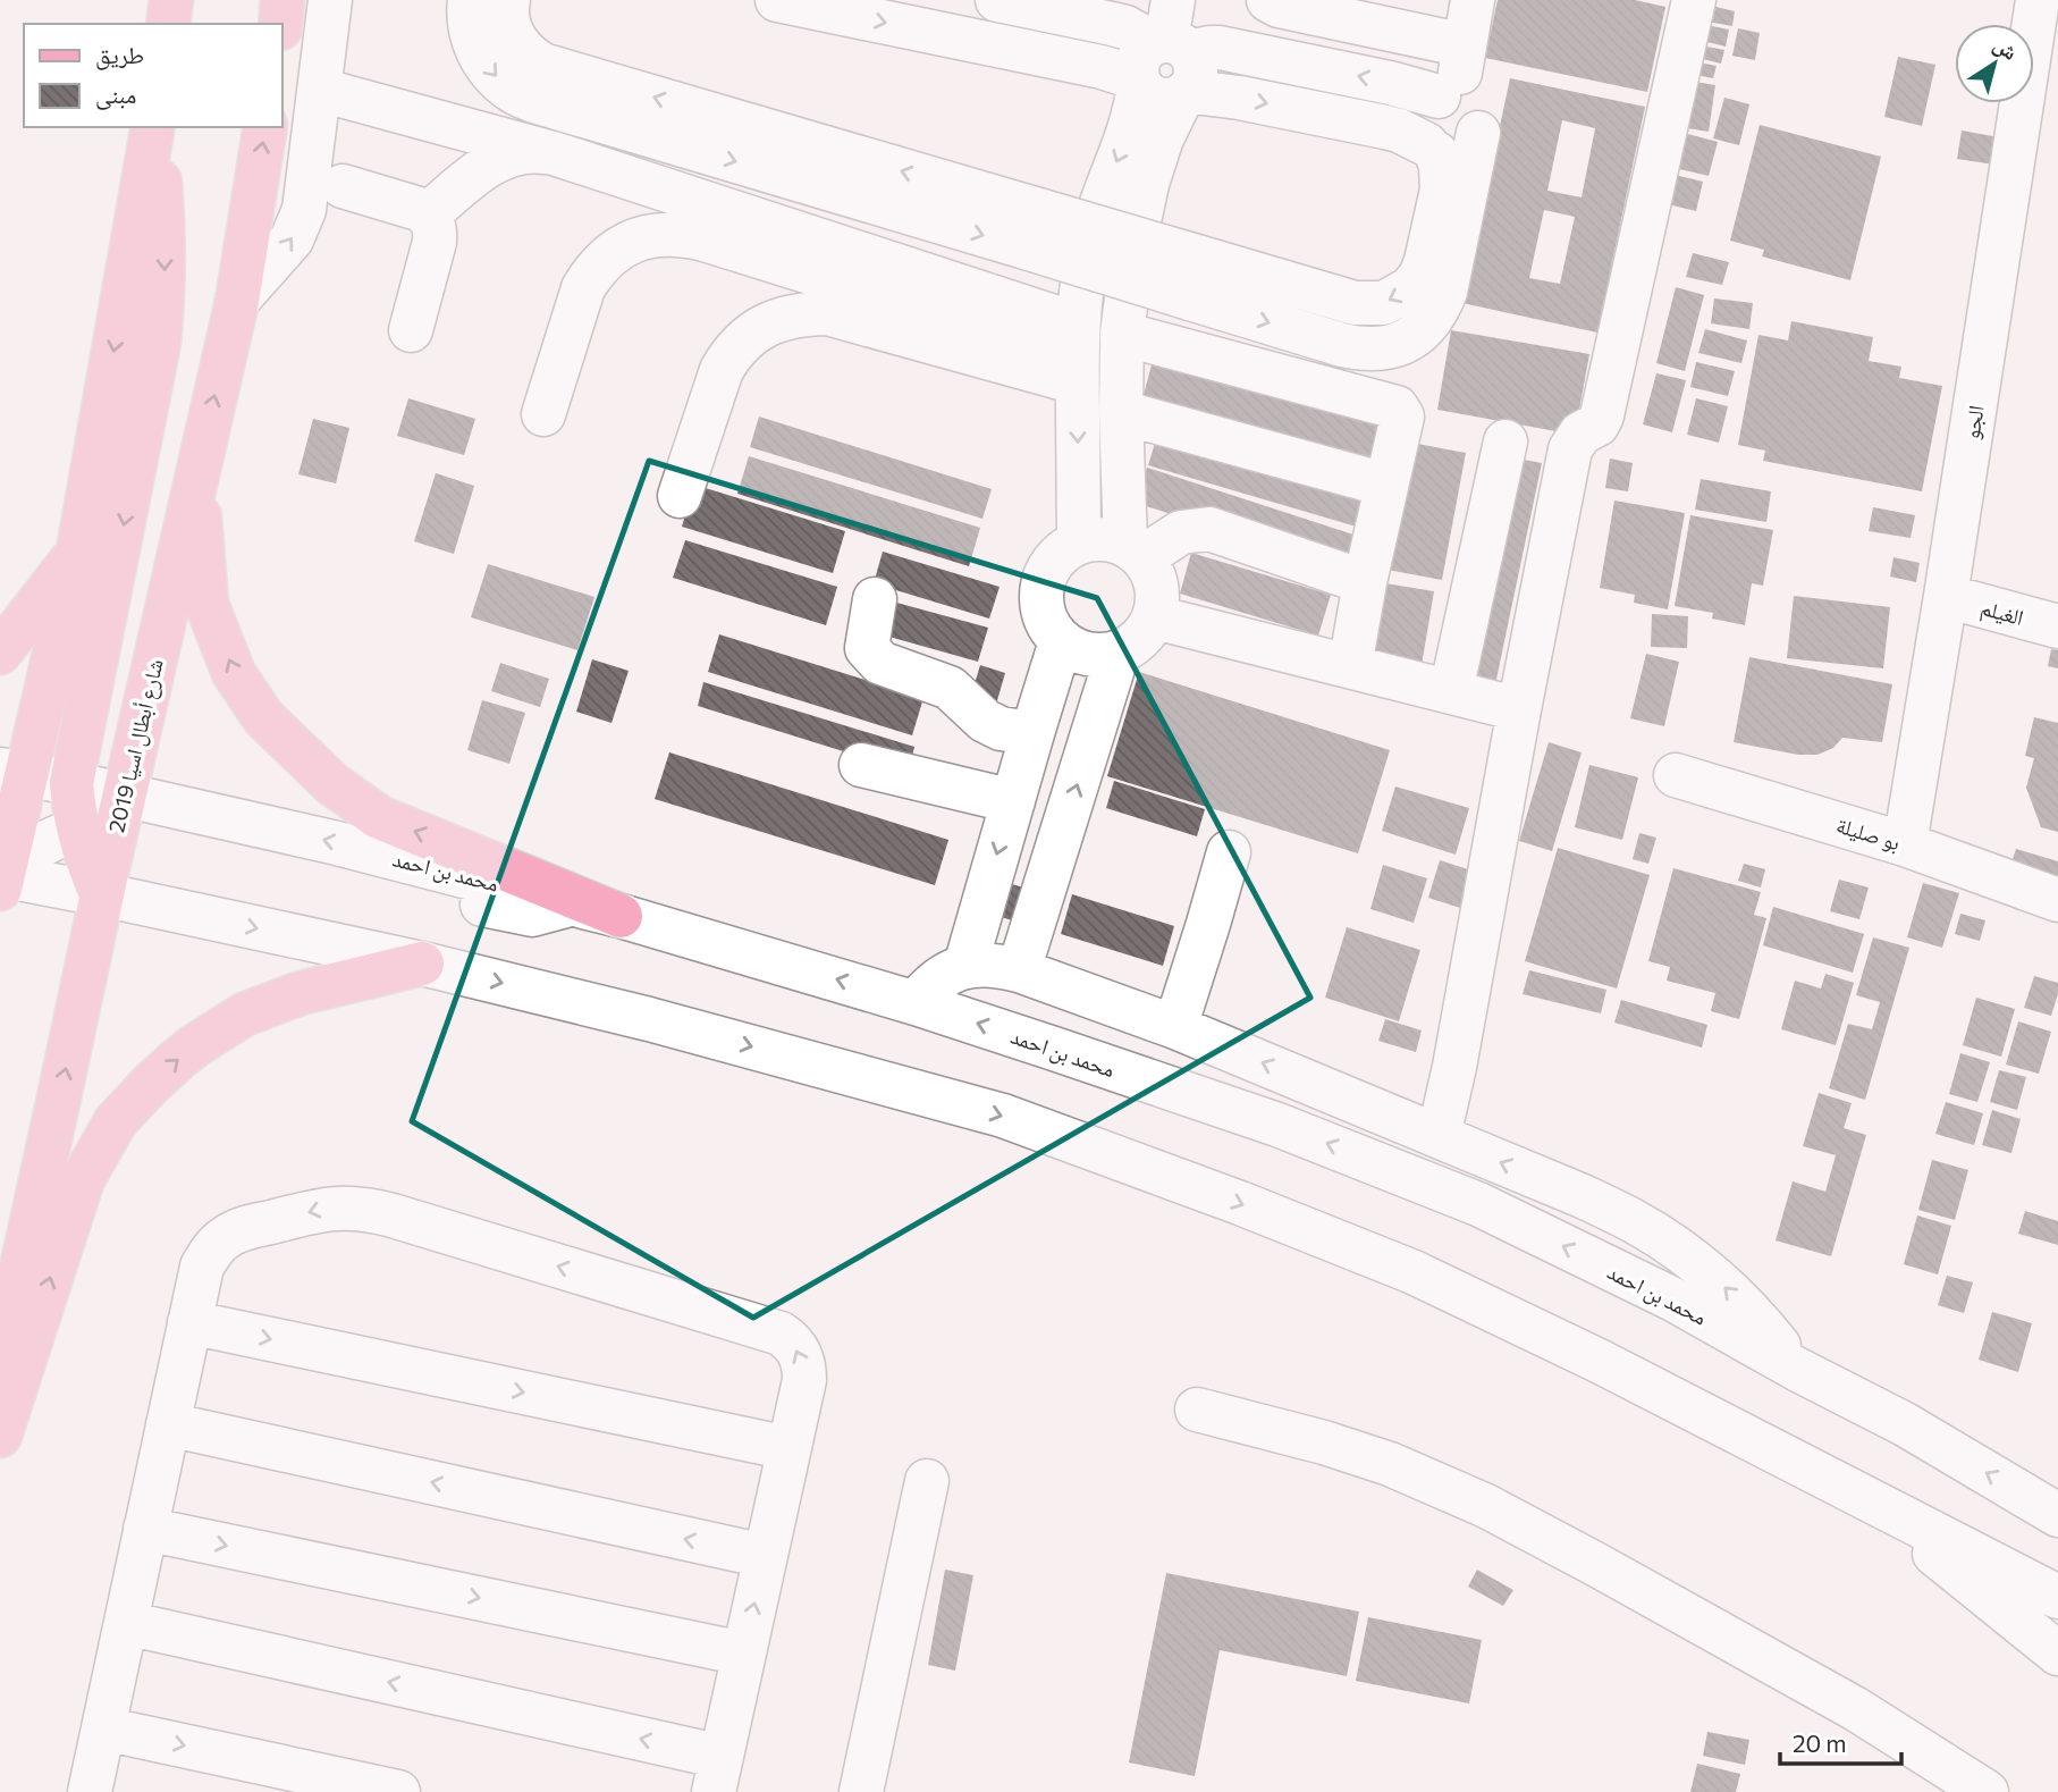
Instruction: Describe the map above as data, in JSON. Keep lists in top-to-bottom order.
{
  "streets": {
    "main road": ["شارع أبطال اسيا 2019"],
    "street": [
      "الجو",
      "الغيلم",
      "بو صليلة",
      "محمد بن احمد"
    ]
  },
  "crossings": [
    ["الجو", "الغيلم"],
    ["الجو", "بو صليلة"],
    ["شارع أبطال اسيا 2019", "محمد بن احمد"]
  ],
  "legend": ["طريق", "مبنى"],
  "scale_bar": "20 m",
  "north": "top right"
}
